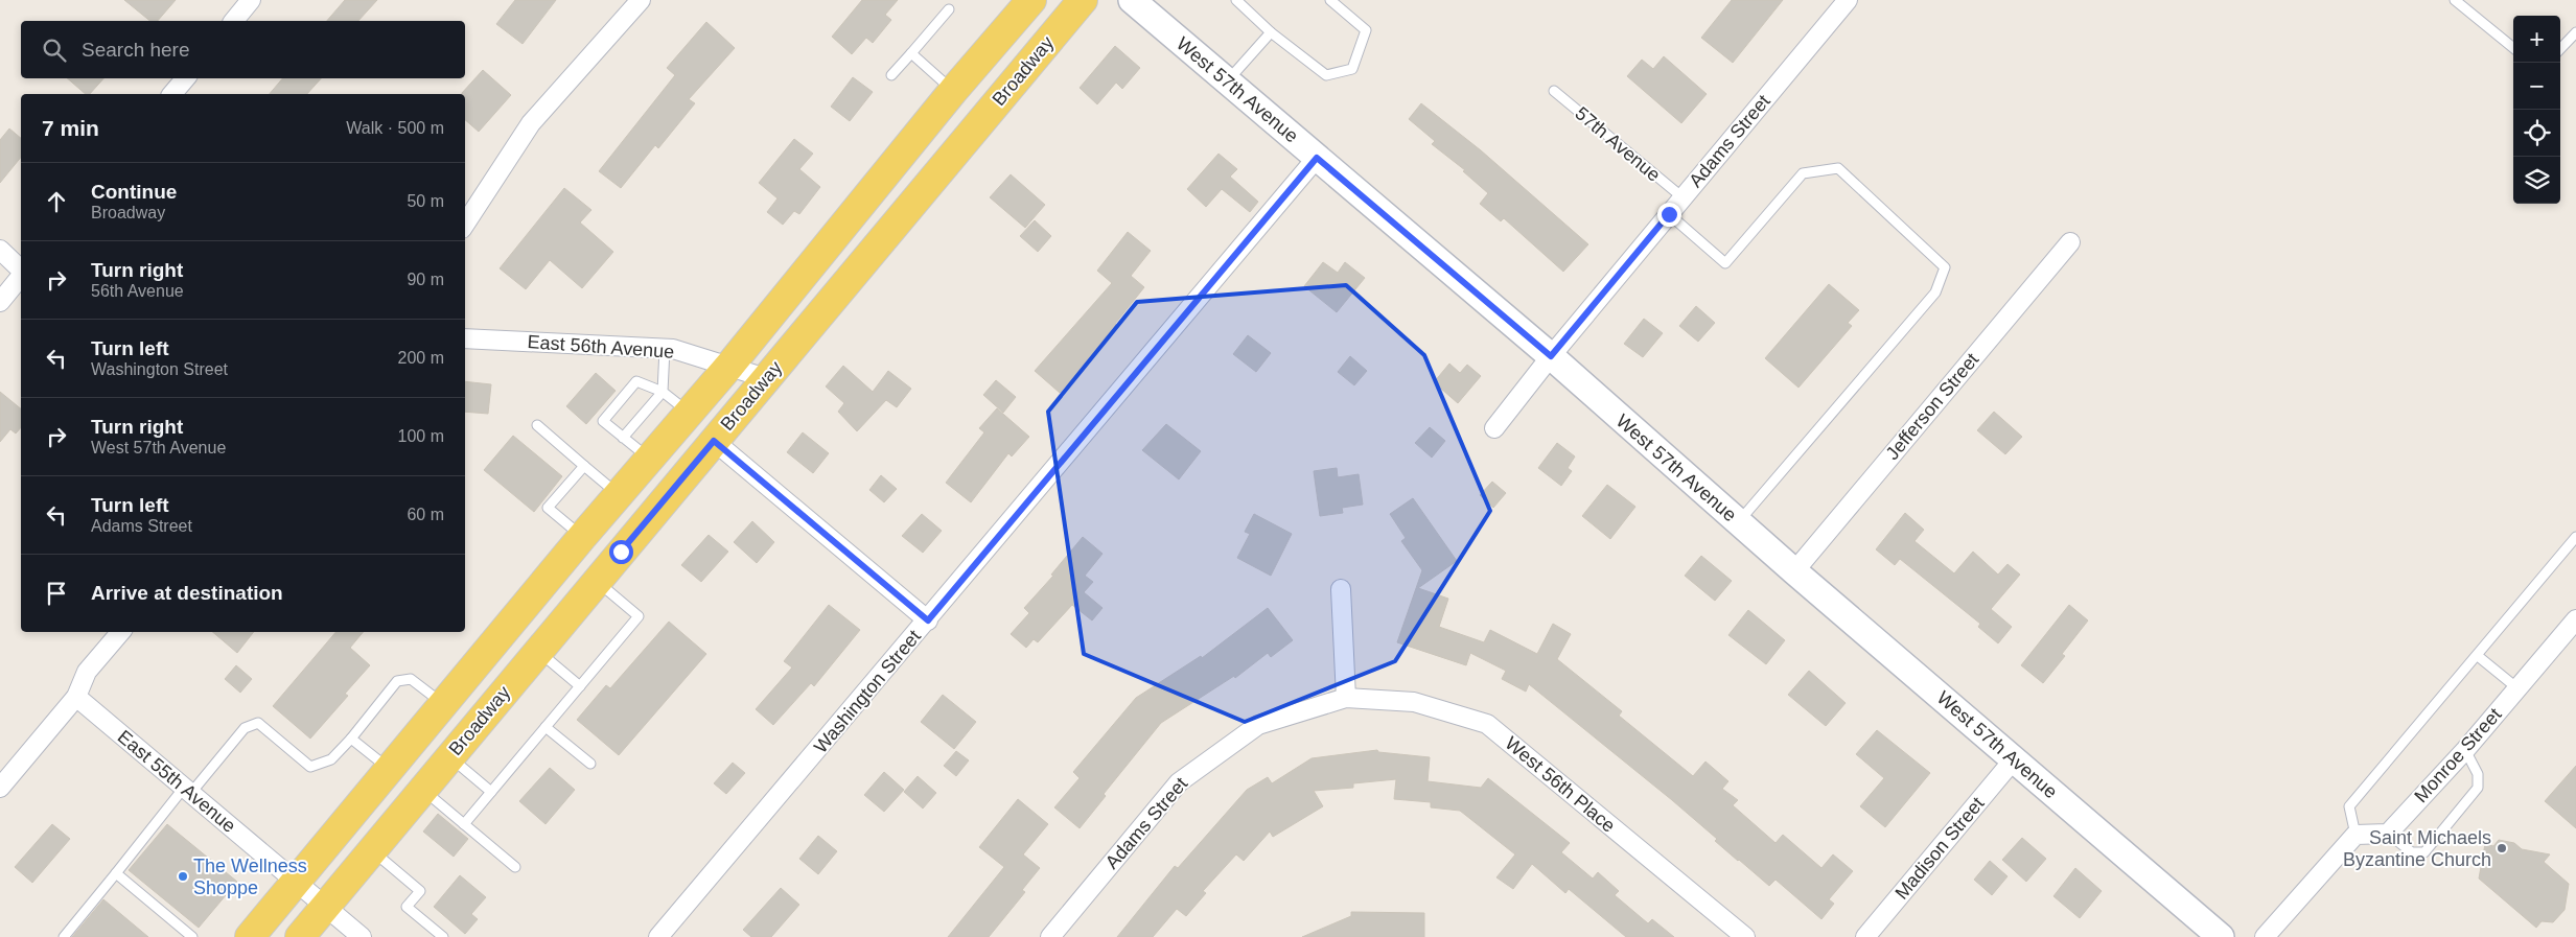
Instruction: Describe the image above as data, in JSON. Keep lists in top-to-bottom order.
{
  "streets": {
    "main road": ["Broadway"],
    "street": [
      "West 57th Avenue",
      "Adams Street",
      "East 56th Avenue",
      "Jefferson Street",
      "Washington Street",
      "Monroe Street",
      "East 55th Avenue",
      "West 56th Place",
      "Madison Street"
    ],
    "lane": ["57th Avenue"]
  },
  "crossings": [
    ["Broadway", "East 56th Avenue"],
    ["Broadway", "East 55th Avenue"],
    ["West 57th Avenue", "Adams Street"],
    ["West 57th Avenue", "Jefferson Street"],
    ["West 57th Avenue", "Washington Street"],
    ["West 57th Avenue", "Madison Street"],
    ["Adams Street", "57th Avenue"],
    ["Adams Street", "West 56th Place"]
  ],
  "places": ["Saint Michaels Byzantine Church", "The Wellness Shoppe"],
  "page": {
    "map_buttons": ["+", "−"],
    "search": "Search here",
    "heading": ["7 min", "Walk · 500 m"],
    "list": [
      ["Continue", "Broadway", "50 m"],
      ["Turn right", "56th Avenue", "90 m"],
      ["Turn left", "Washington Street", "200 m"],
      ["Turn right", "West 57th Avenue", "100 m"],
      ["Turn left", "Adams Street", "60 m"],
      "Arrive at destination"
    ]
  }
}
